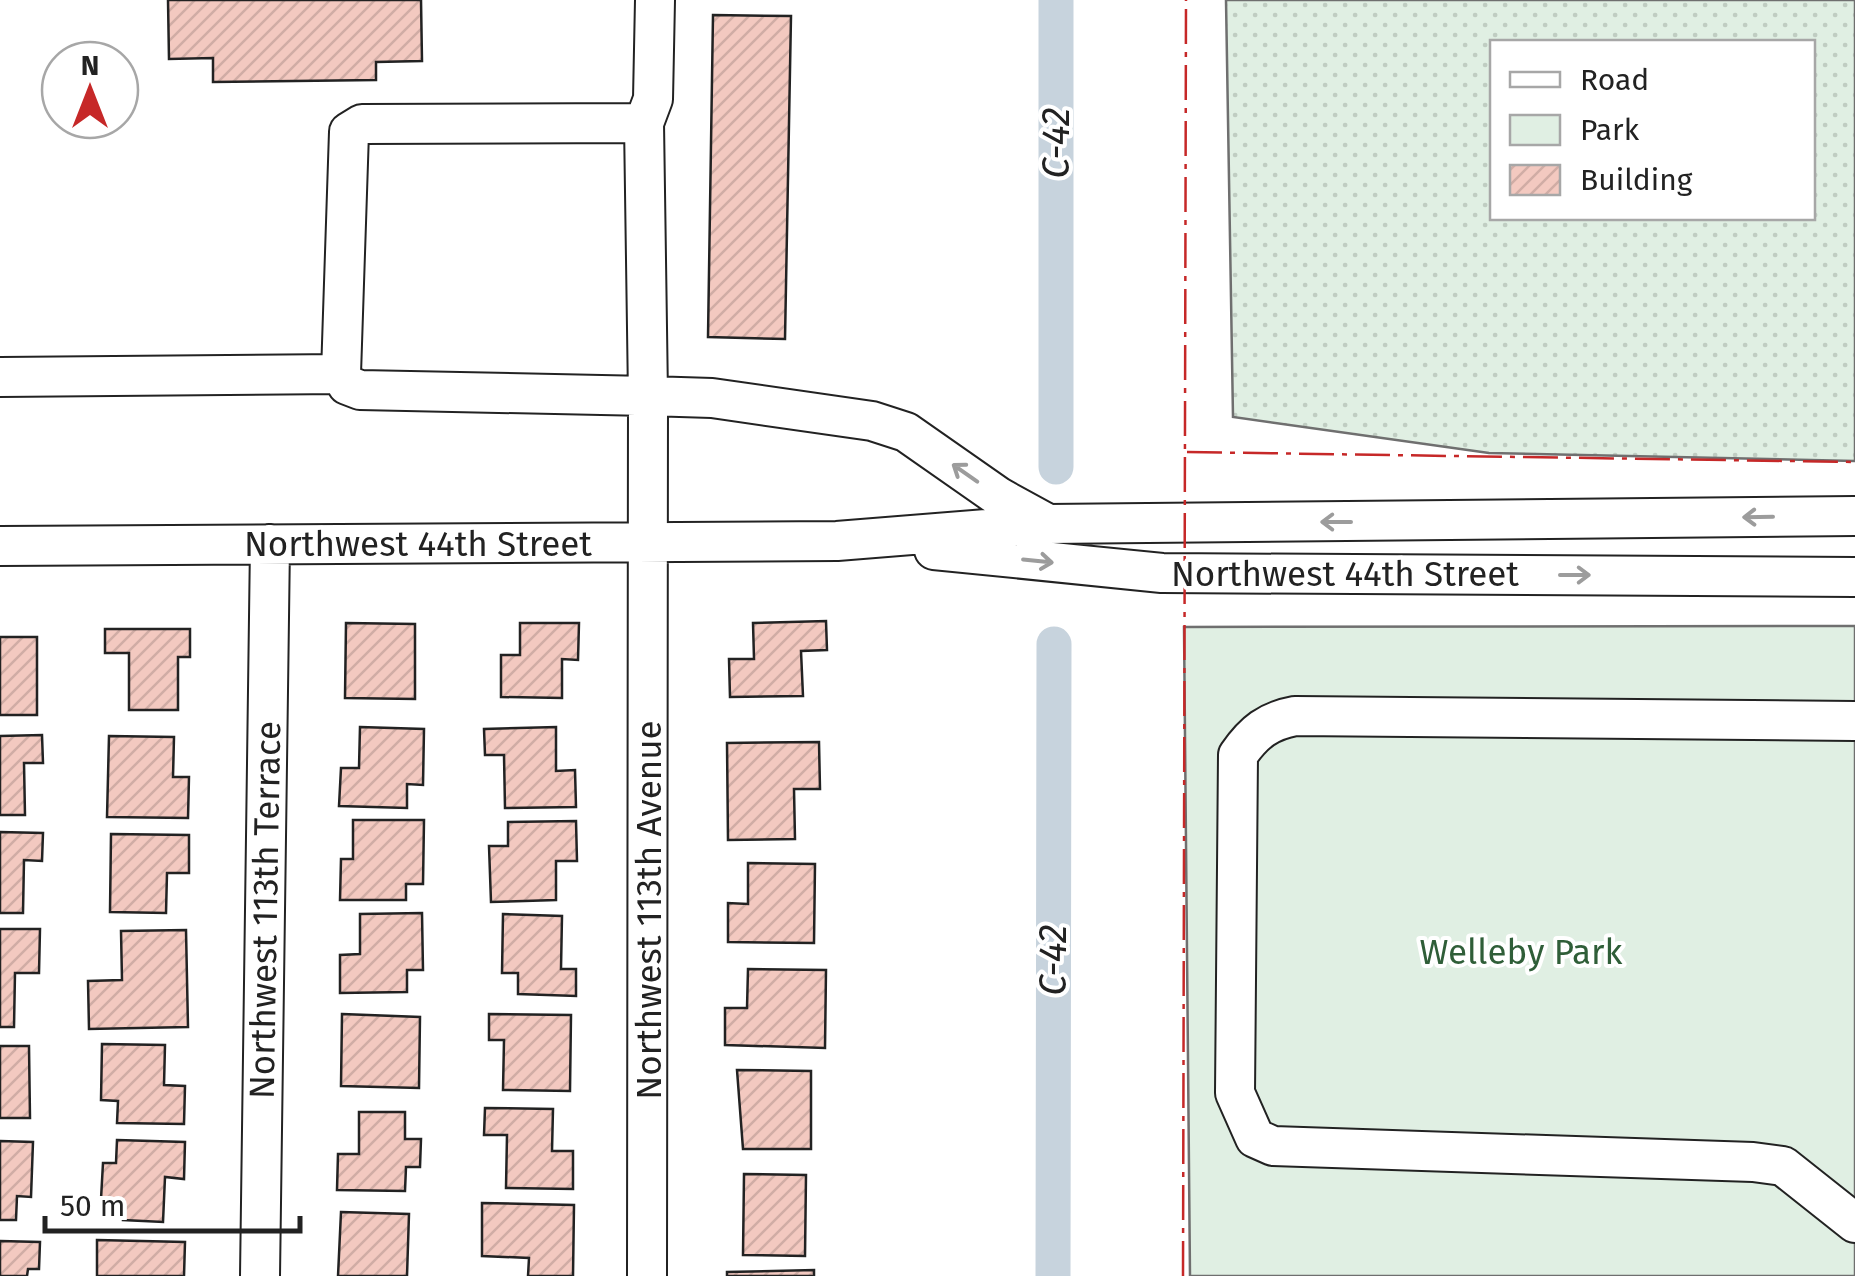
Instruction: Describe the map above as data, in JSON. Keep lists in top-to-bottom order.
{
  "streets": {
    "street": ["Northwest 44th Street", "Northwest 113th Terrace", "Northwest 113th Avenue"]
  },
  "crossings": [
    ["Northwest 44th Street", "Northwest 113th Terrace"],
    ["Northwest 44th Street", "Northwest 113th Avenue"]
  ],
  "water": ["C-42"],
  "parks": ["Welleby Park"],
  "legend": ["Road", "Park", "Building"],
  "scale_bar": "50 m",
  "north": "top"
}
